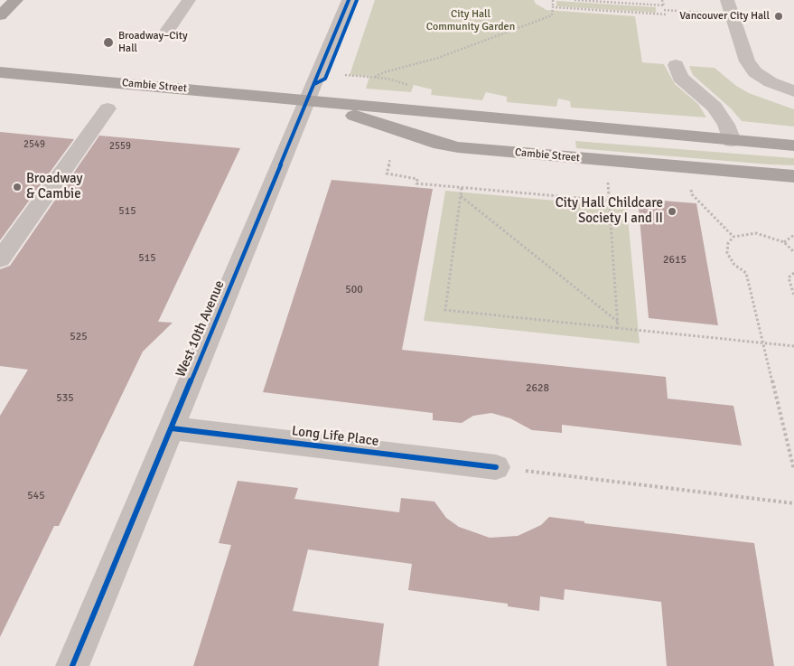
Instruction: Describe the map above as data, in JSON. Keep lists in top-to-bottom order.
{
  "streets": {
    "main road": ["Cambie Street"],
    "street": ["West 10th Avenue", "Long Life Place"]
  },
  "crossings": [
    ["Cambie Street", "West 10th Avenue"],
    ["West 10th Avenue", "Long Life Place"]
  ],
  "parks": ["City Hall Community Garden"],
  "places": [
    "Vancouver City Hall",
    "Broadway–City Hall",
    "Broadway & Cambie",
    "City Hall Childcare Society I and II"
  ],
  "house_numbers": [
    "2549",
    "2559",
    "515",
    "515",
    "2615",
    "500",
    "525",
    "2628",
    "535",
    "545"
  ]
}
